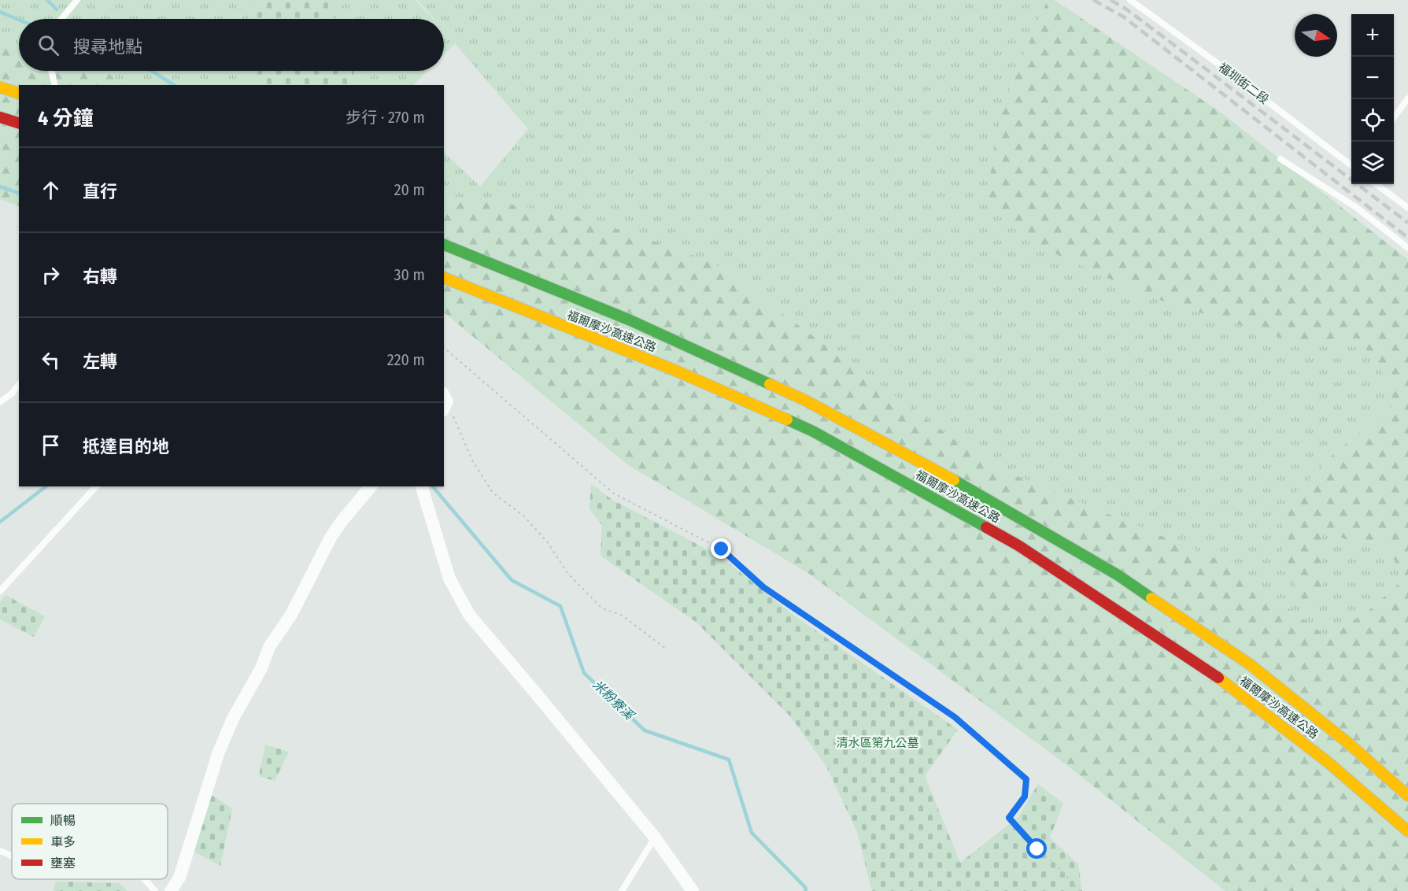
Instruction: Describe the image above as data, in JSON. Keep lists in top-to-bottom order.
{
  "streets": {
    "highway": ["福爾摩沙高速公路"],
    "lane": ["福圳街二段"]
  },
  "water": ["米粉寮溪"],
  "parks": ["清水區第九公墓"],
  "legend": ["順暢", "車多", "壅塞"],
  "north": "right",
  "page": {
    "map_buttons": ["+", "−"],
    "search": "搜尋地點",
    "heading": ["4 分鐘", "步行 · 270 m"],
    "list": [
      ["直行", "20 m"],
      ["右轉", "30 m"],
      ["左轉", "220 m"],
      "抵達目的地"
    ]
  }
}
